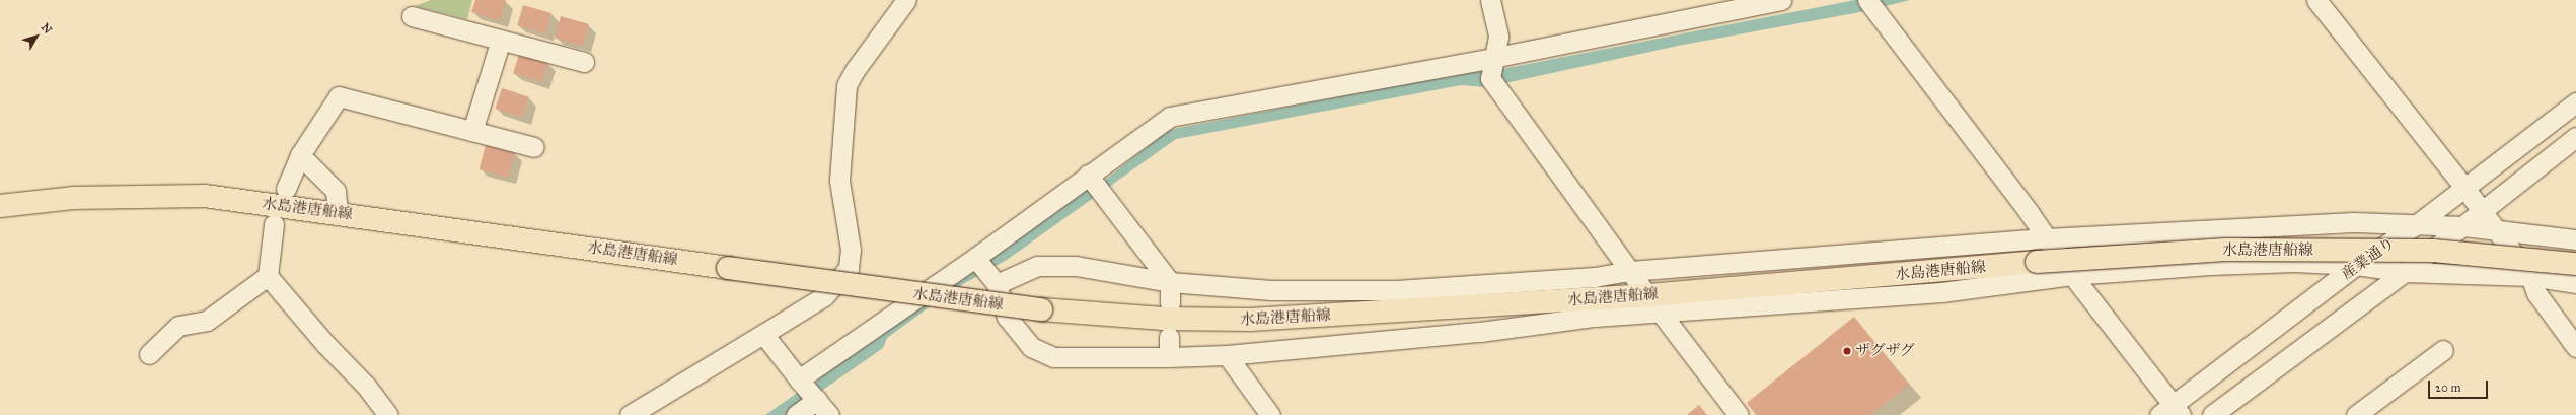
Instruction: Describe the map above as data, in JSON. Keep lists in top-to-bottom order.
{
  "streets": {
    "main road": ["水島港唐船線"],
    "street": ["産業通り"]
  },
  "places": ["ザグザグ"],
  "scale_bar": "20 m",
  "north": "top right"
}
